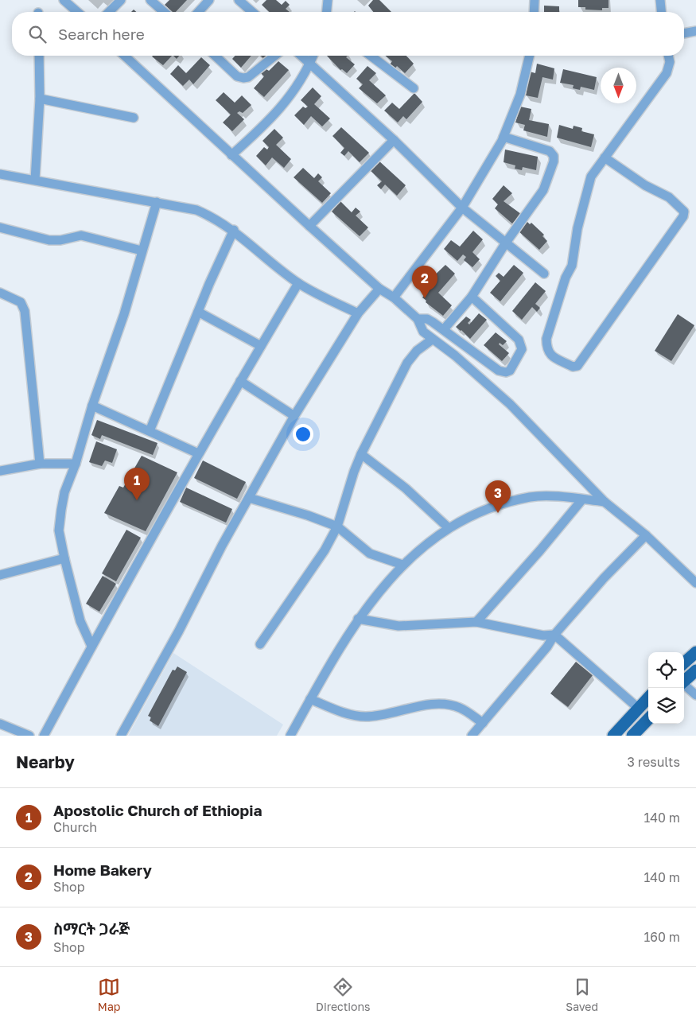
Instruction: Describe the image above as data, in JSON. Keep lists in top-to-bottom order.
{
  "north": "bottom",
  "page": {
    "search": "Search here",
    "pins": ["2", "1", "3"],
    "heading": ["Nearby", "3 results"],
    "list": [
      {
        "mark": "1",
        "name": "Apostolic Church of Ethiopia",
        "note": "Church",
        "value": "140 m"
      },
      {
        "mark": "2",
        "name": "Home Bakery",
        "note": "Shop",
        "value": "140 m"
      },
      {
        "mark": "3",
        "name": "ስማርት ጋራጅ",
        "note": "Shop",
        "value": "160 m"
      }
    ],
    "nav": ["Map", "Directions", "Saved"]
  }
}
